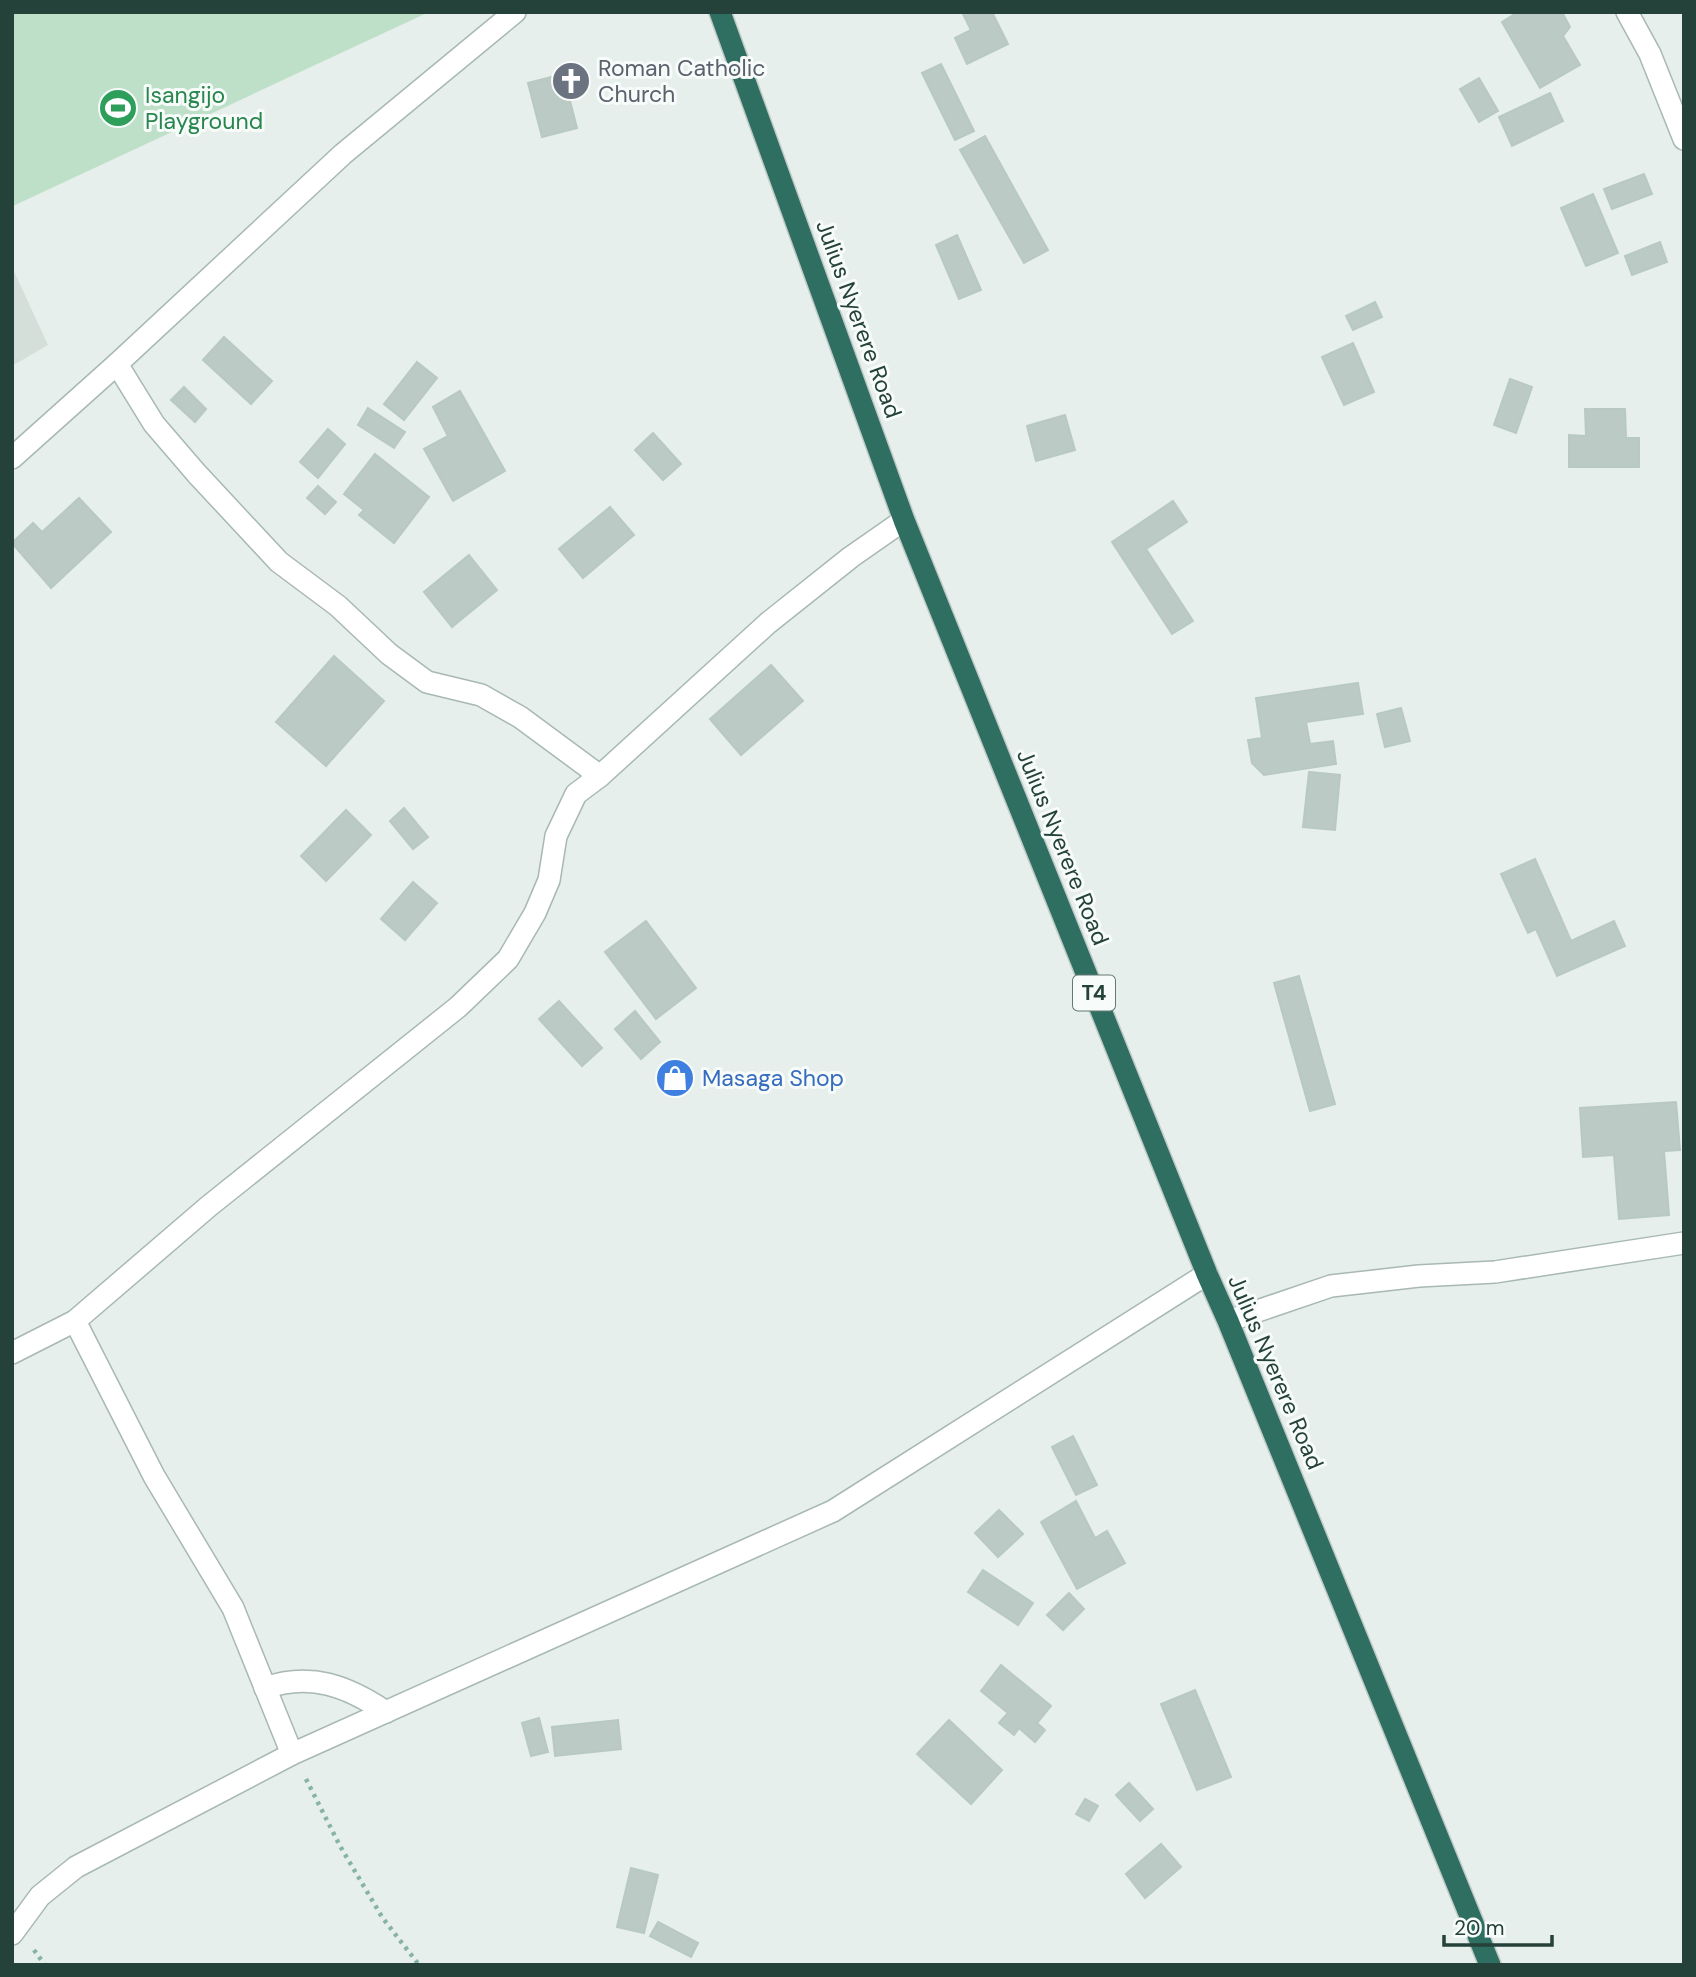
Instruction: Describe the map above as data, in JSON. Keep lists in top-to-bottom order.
{
  "streets": {
    "highway": ["Julius Nyerere Road", "T4"]
  },
  "places": {
    "church": ["Roman Catholic Church"],
    "sports": ["Isangijo Playground"],
    "shop": ["Masaga Shop"]
  },
  "scale_bar": "20 m"
}
